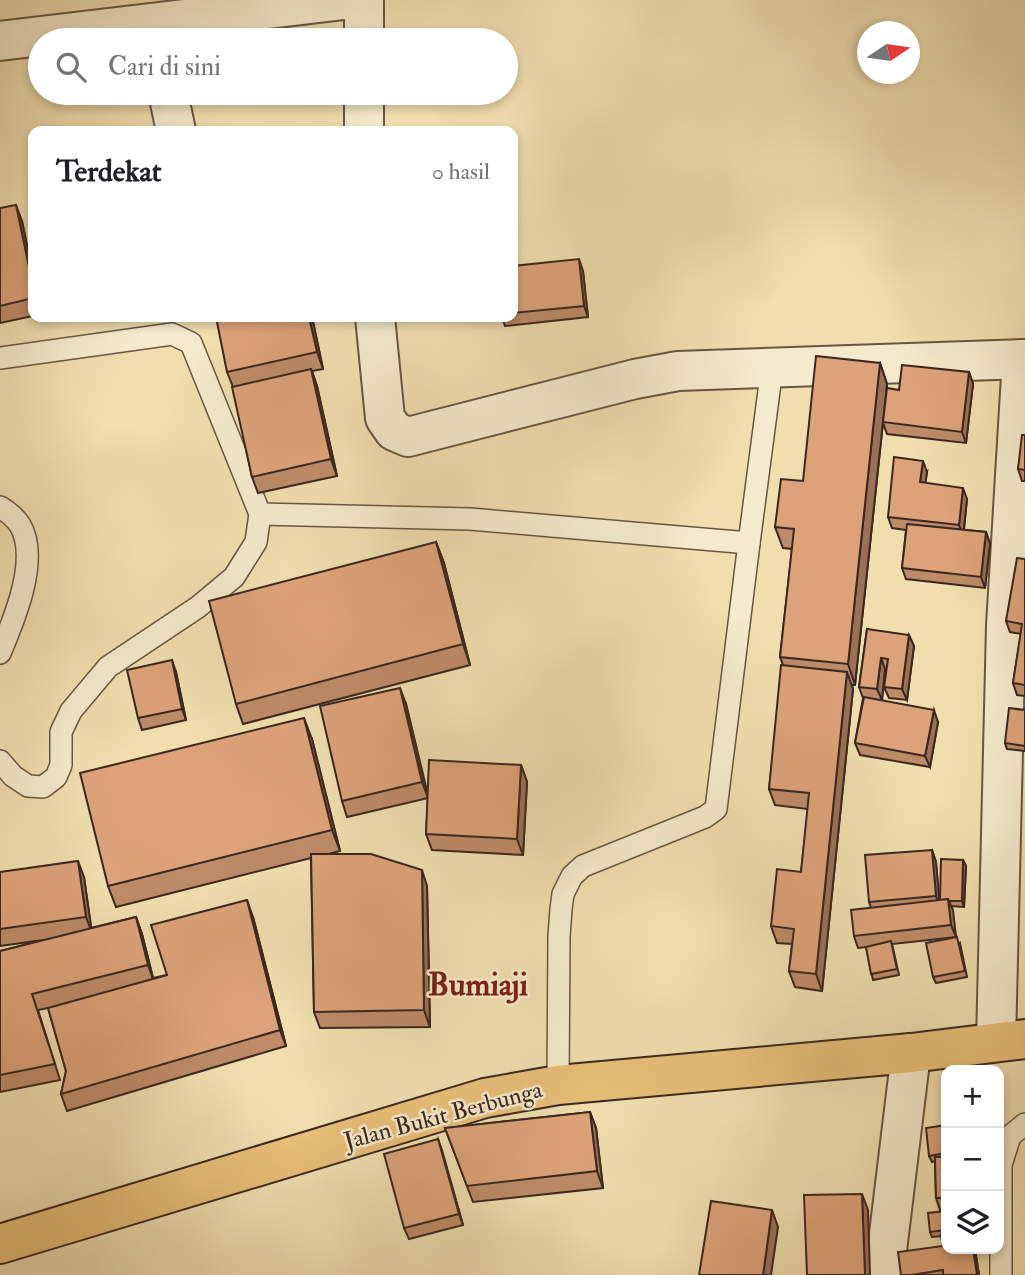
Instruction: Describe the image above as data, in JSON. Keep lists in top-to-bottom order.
{
  "streets": {
    "main road": ["Jalan Bukit Berbunga"]
  },
  "districts": ["Bumiaji"],
  "north": "right",
  "page": {
    "search": "Cari di sini",
    "heading": ["Terdekat", "0 hasil"],
    "map_buttons": ["+", "−"]
  }
}
